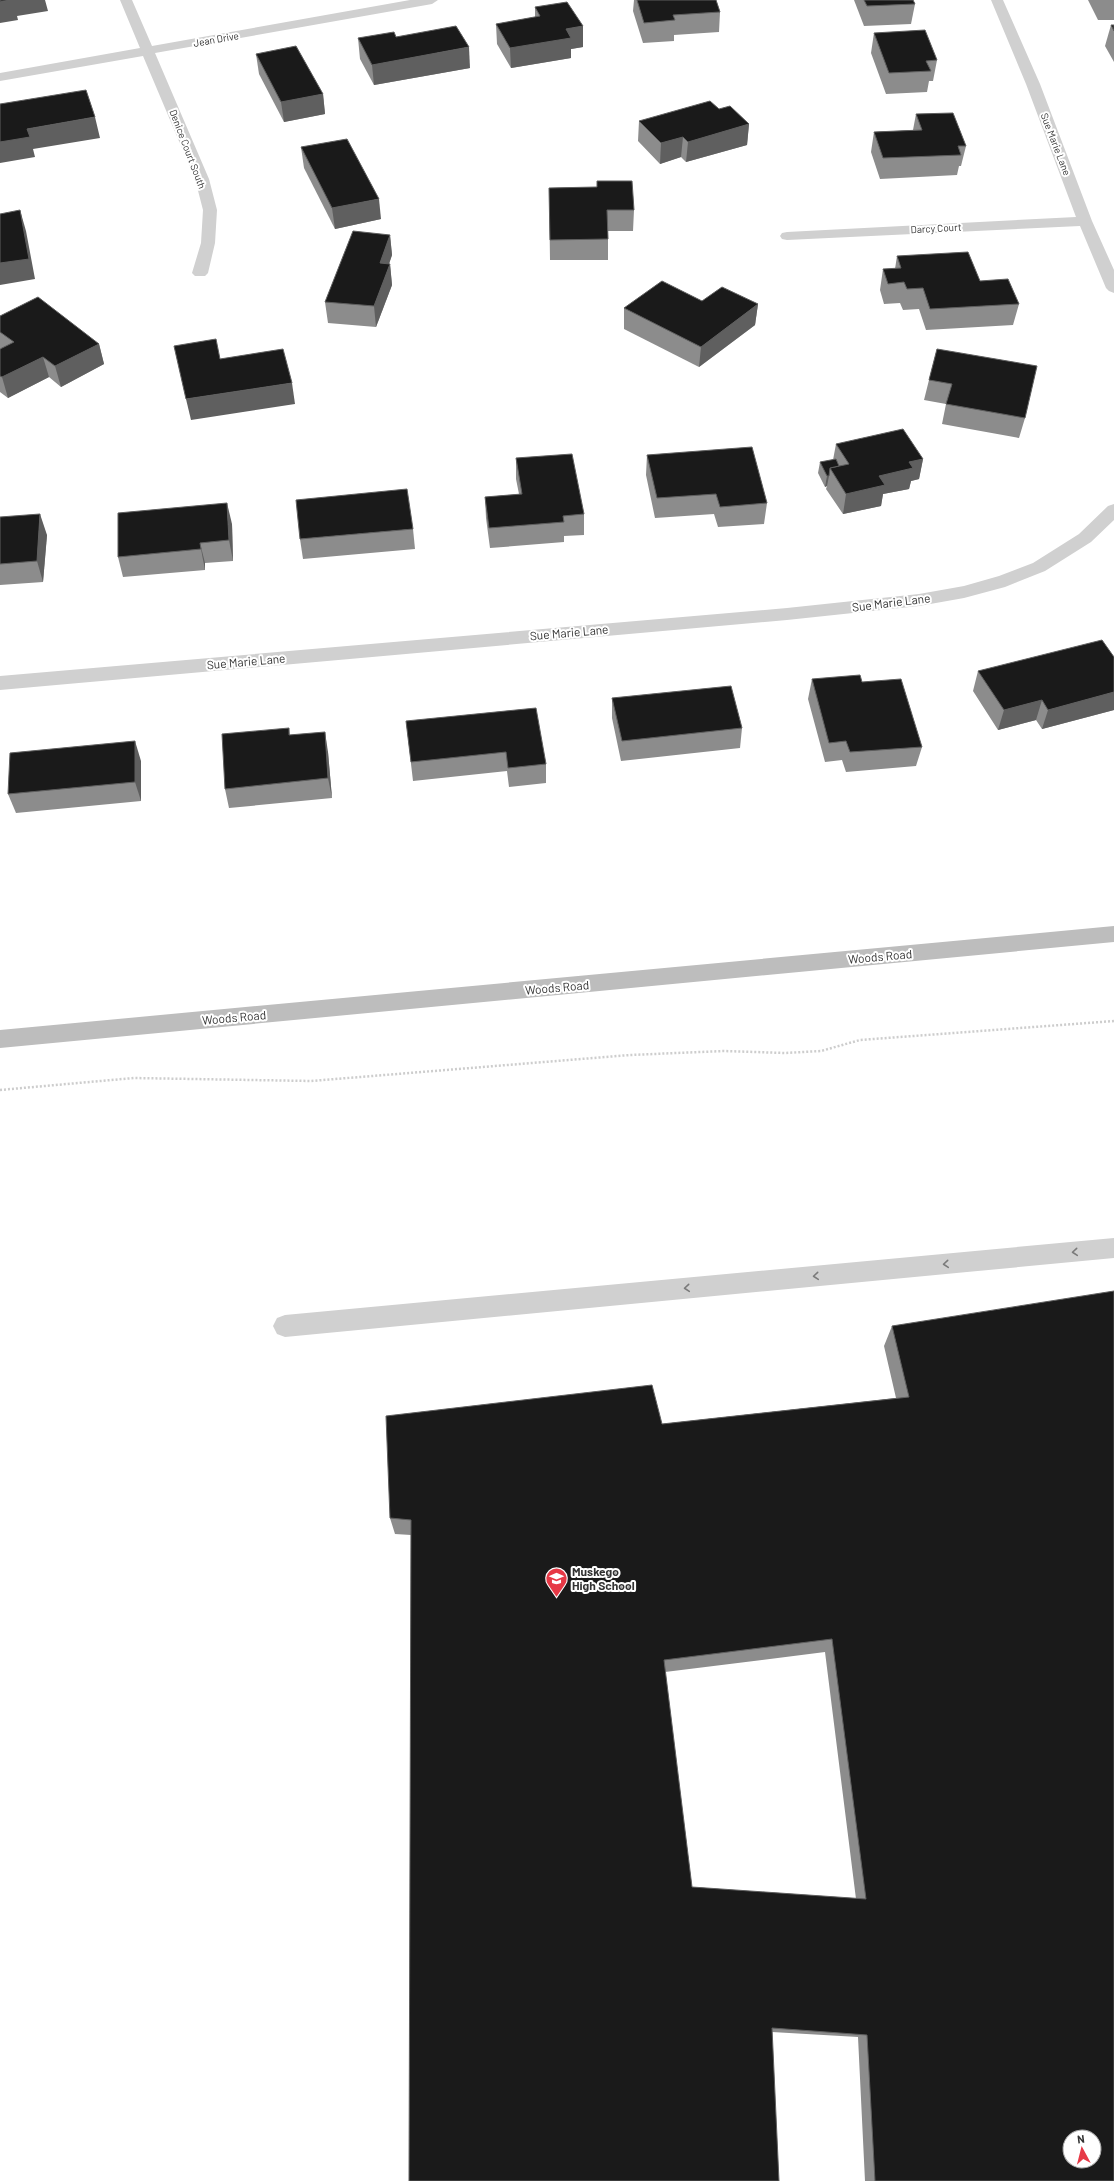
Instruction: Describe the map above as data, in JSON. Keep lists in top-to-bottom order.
{
  "streets": {
    "street": [
      "Jean Drive",
      "Sue Marie Lane",
      "Denice Court South",
      "Darcy Court",
      "Woods Road"
    ]
  },
  "crossings": [
    ["Jean Drive", "Denice Court South"],
    ["Sue Marie Lane", "Darcy Court"]
  ],
  "places": {
    "school or university": ["Muskego High School"]
  },
  "north": "top"
}
